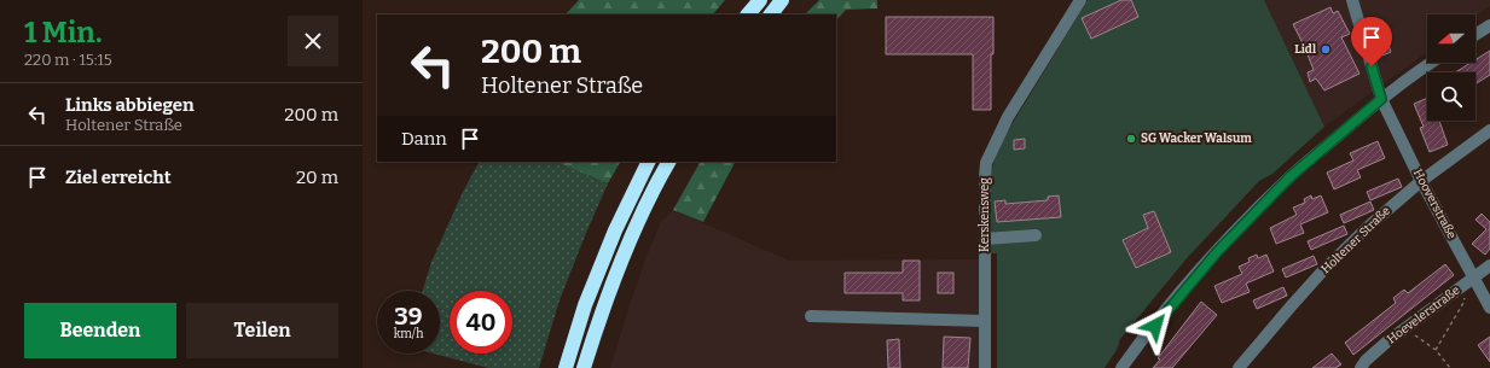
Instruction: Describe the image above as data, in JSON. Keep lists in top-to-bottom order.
{
  "streets": {
    "street": [
      "Hooverstraße",
      "Kerskensweg",
      "Holtener Straße",
      "Hoevelerstraße"
    ]
  },
  "crossings": [
    ["Hooverstraße", "Holtener Straße"],
    ["Hooverstraße", "Hoevelerstraße"]
  ],
  "places": ["Lidl", "SG Wacker Walsum"],
  "north": "left",
  "page": {
    "heading": ["1 Min.", "220 m · 15:15"],
    "turn": ["200 m", "Holtener Straße"],
    "list": [
      {
        "name": "Links abbiegen",
        "note": "Holtener Straße",
        "value": "200 m"
      },
      {
        "name": "Ziel erreicht",
        "value": "20 m"
      }
    ],
    "then": "Dann",
    "speed": "39 km/h",
    "limit": "40",
    "buttons": ["Beenden", "Teilen"]
  }
}
